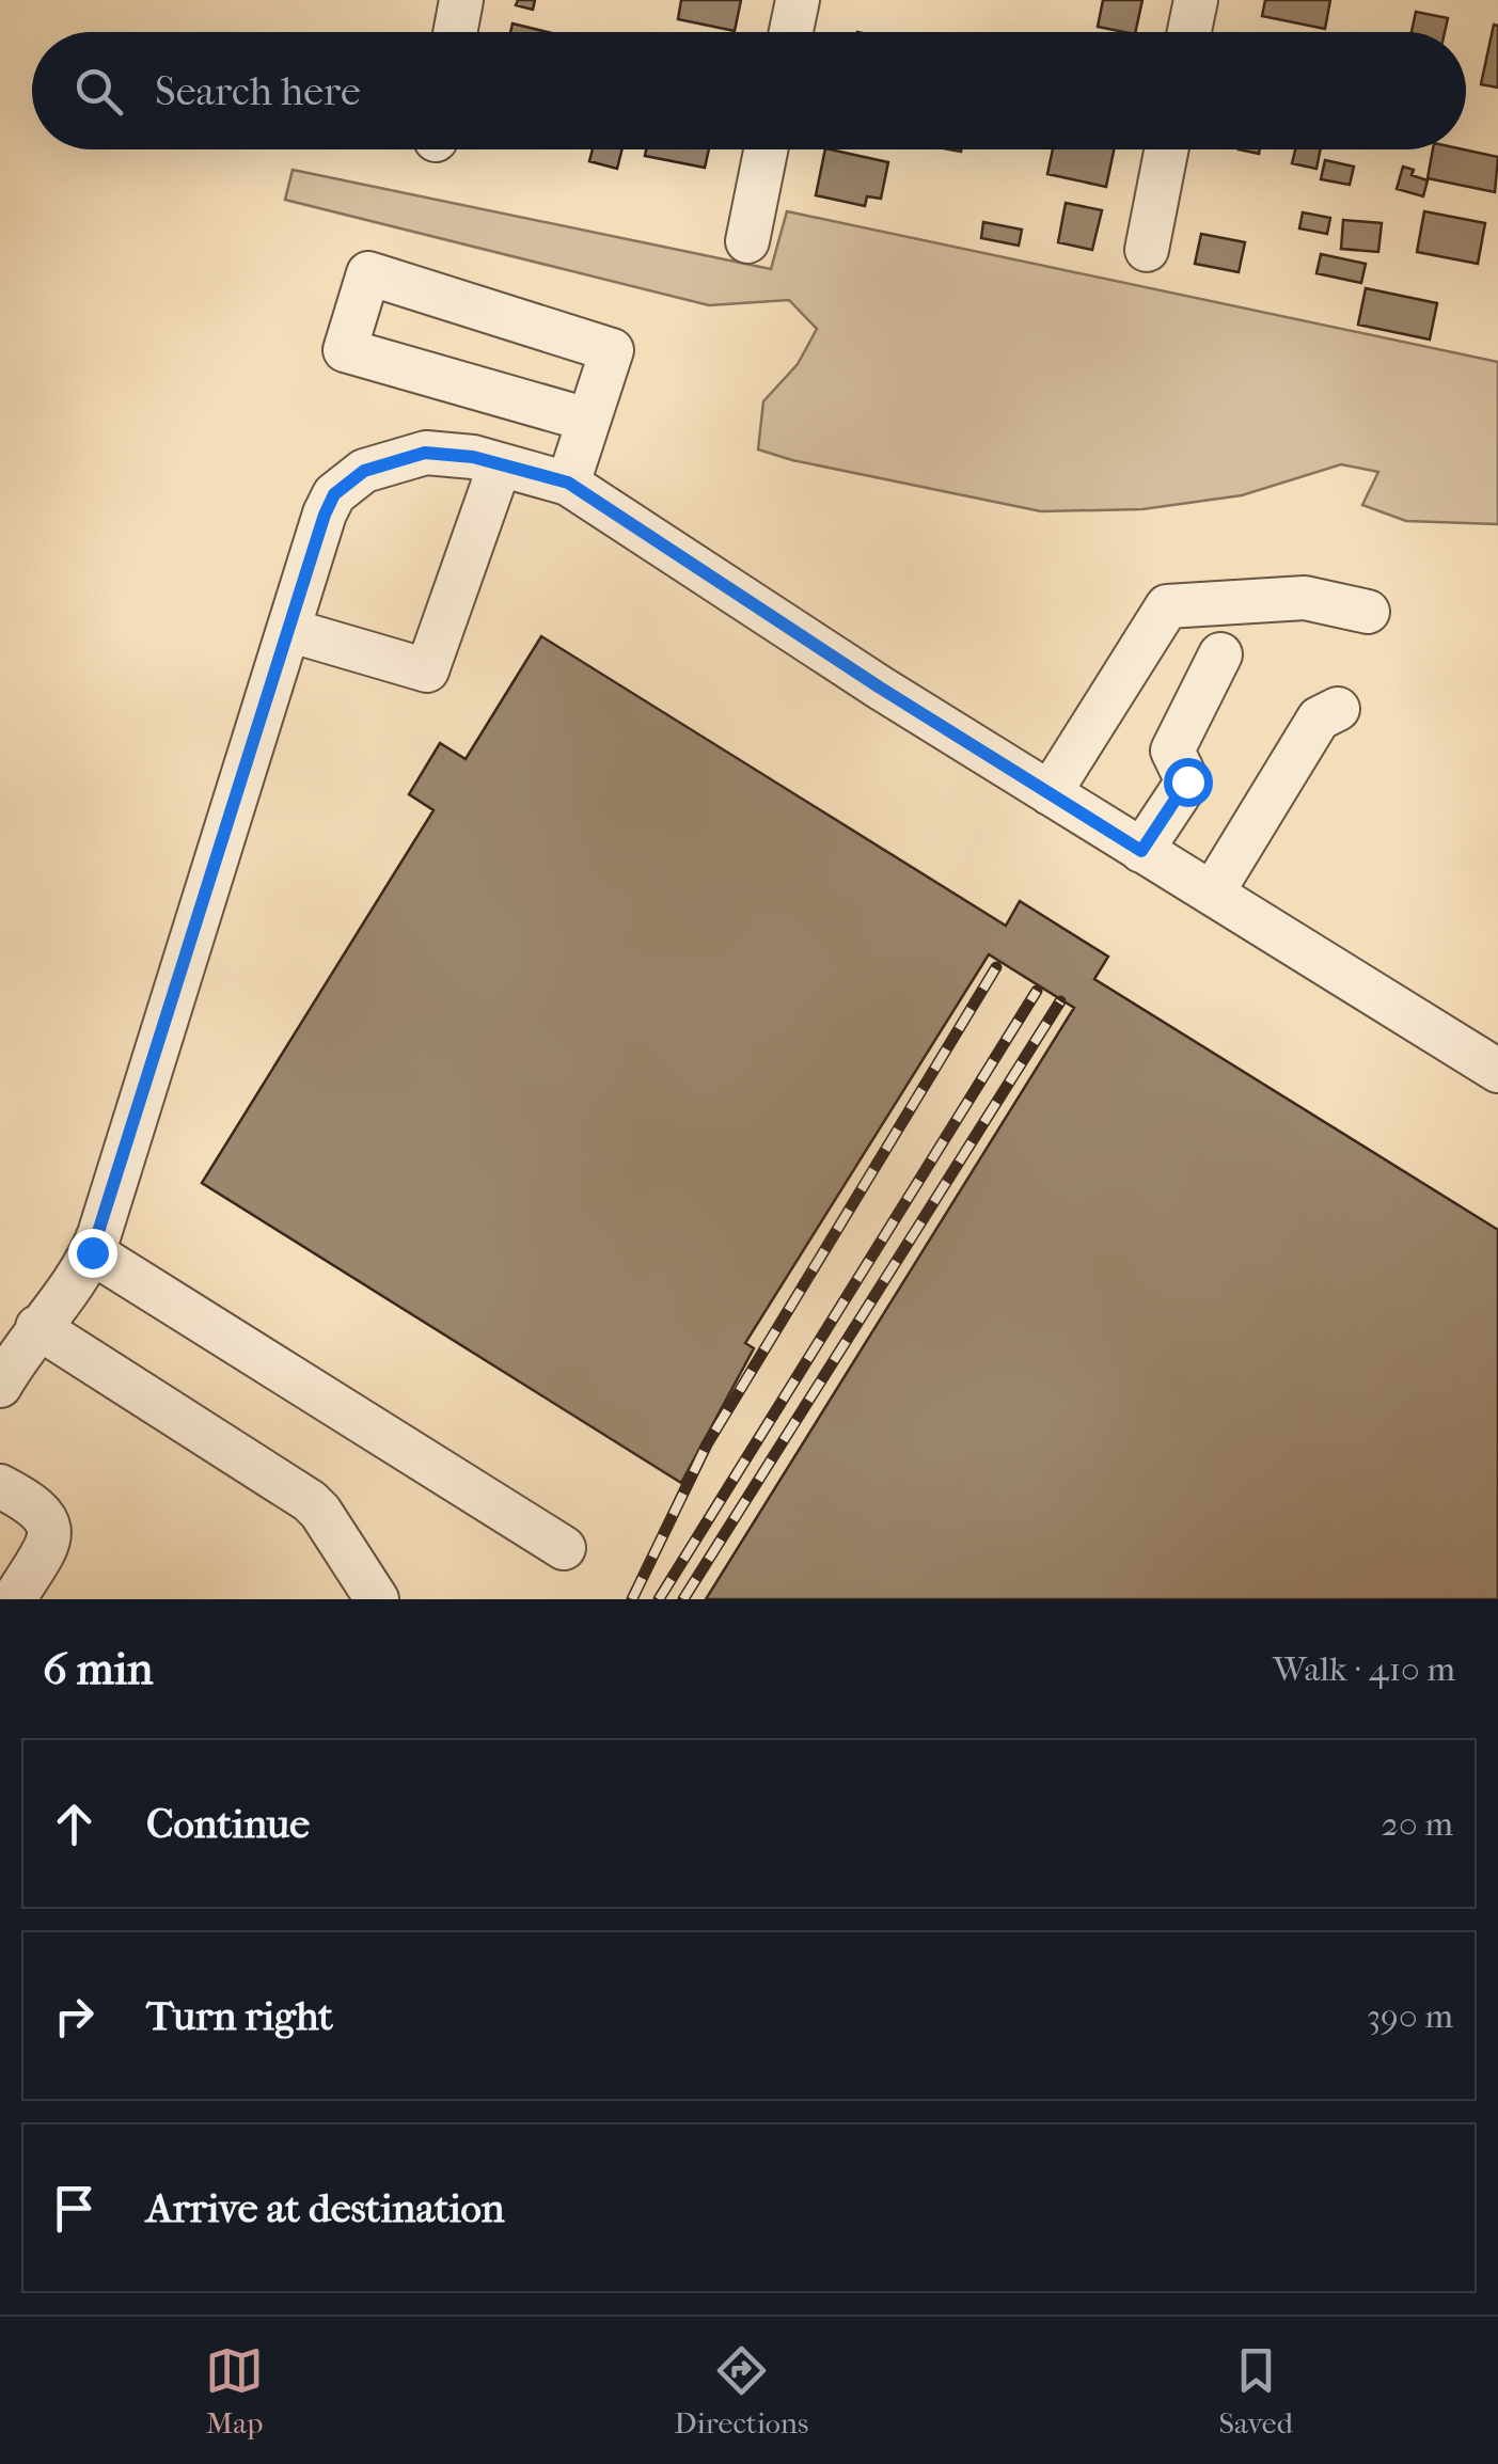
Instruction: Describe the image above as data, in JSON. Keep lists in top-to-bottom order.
{
  "page": {
    "search": "Search here",
    "heading": ["6 min", "Walk · 410 m"],
    "list": [
      ["Continue", "20 m"],
      ["Turn right", "390 m"],
      "Arrive at destination"
    ],
    "nav": ["Map", "Directions", "Saved"]
  }
}
